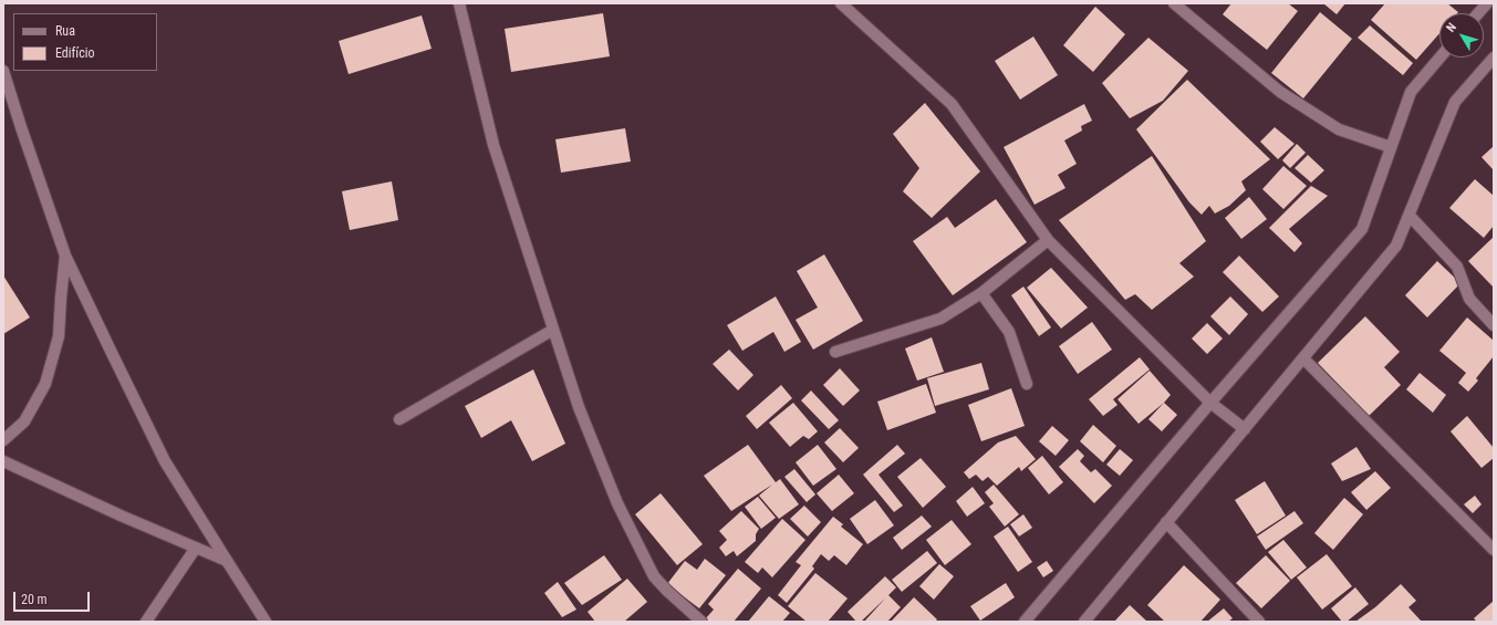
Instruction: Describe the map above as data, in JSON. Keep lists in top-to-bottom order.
{
  "legend": ["Rua", "Edifício"],
  "scale_bar": "20 m",
  "north": "top left"
}
